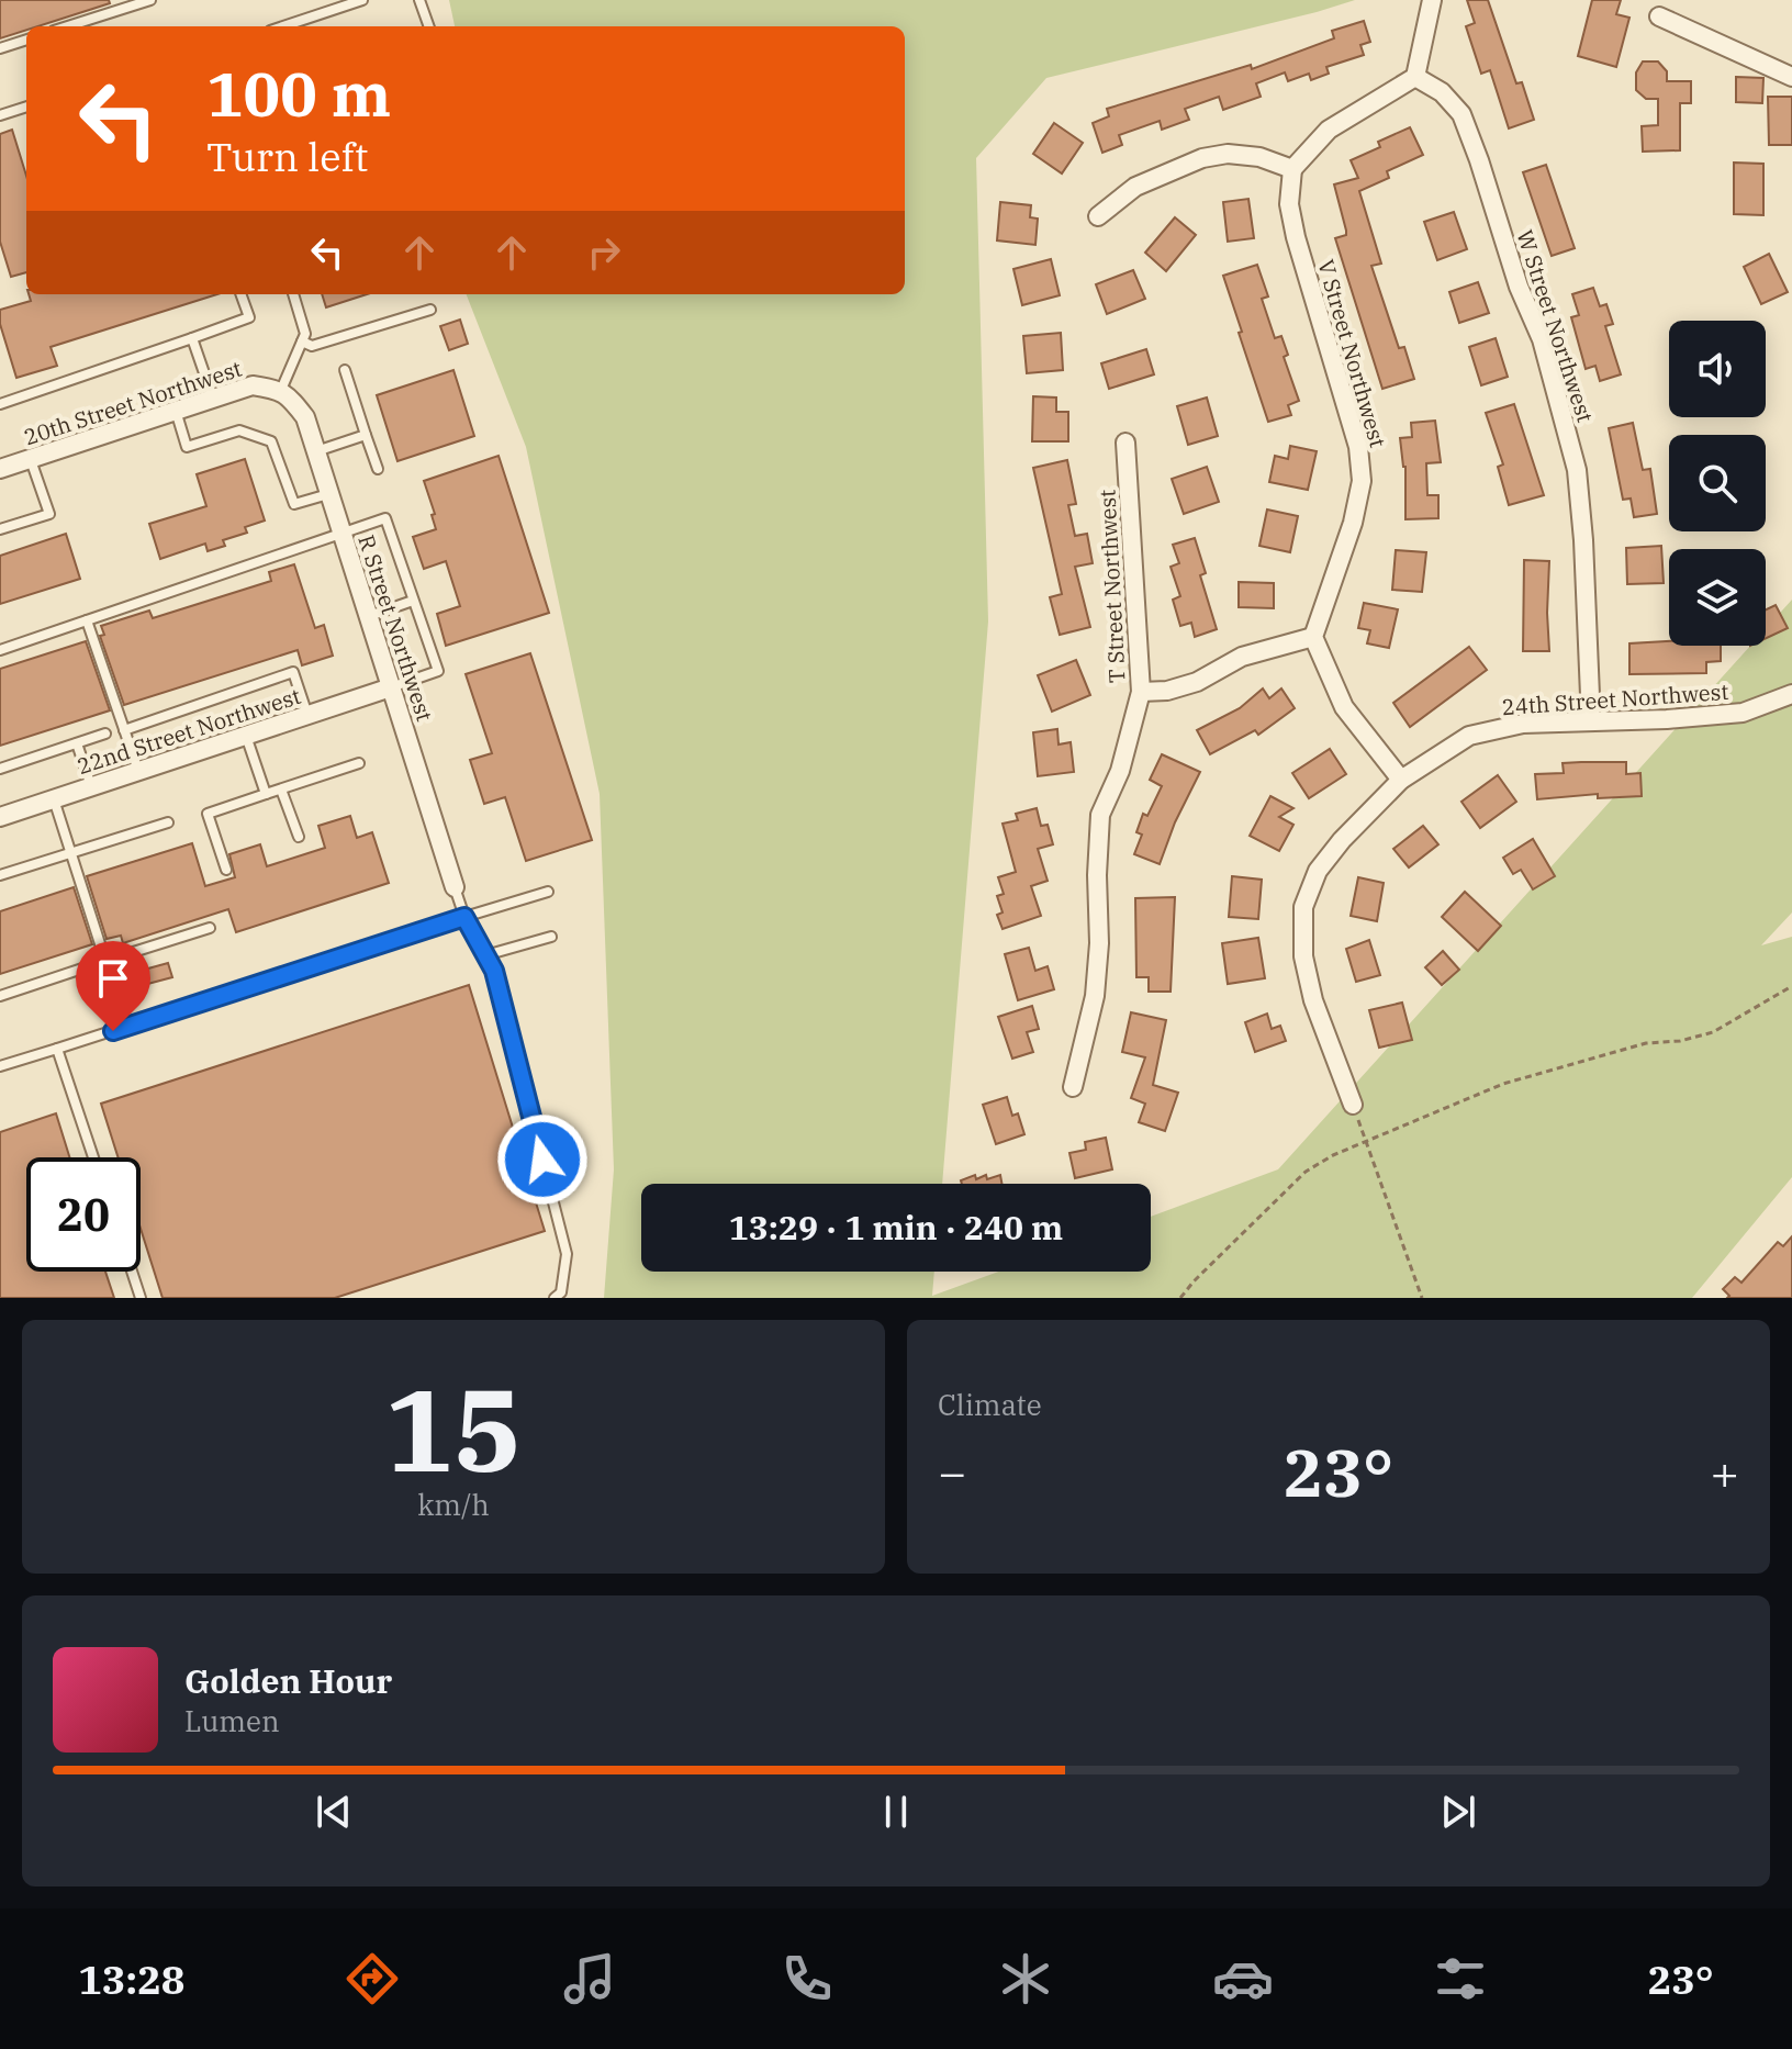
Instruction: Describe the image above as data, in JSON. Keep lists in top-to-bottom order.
{
  "streets": {
    "street": [
      "W Street Northwest",
      "V Street Northwest",
      "20th Street Northwest",
      "T Street Northwest",
      "R Street Northwest",
      "24th Street Northwest",
      "22nd Street Northwest"
    ]
  },
  "crossings": [
    ["W Street Northwest", "24th Street Northwest"],
    ["20th Street Northwest", "R Street Northwest"],
    ["R Street Northwest", "22nd Street Northwest"]
  ],
  "page": {
    "turn": ["100 m", "Turn left"],
    "limit": "20",
    "trip": "13:29 · 1 min · 240 m",
    "tile": [
      ["15", "km/h"],
      "Climate"
    ],
    "heat": ["−", "23°", "+"],
    "song": ["Golden Hour", "Lumen"],
    "tabs": ["13:28", "23°"]
  }
}
